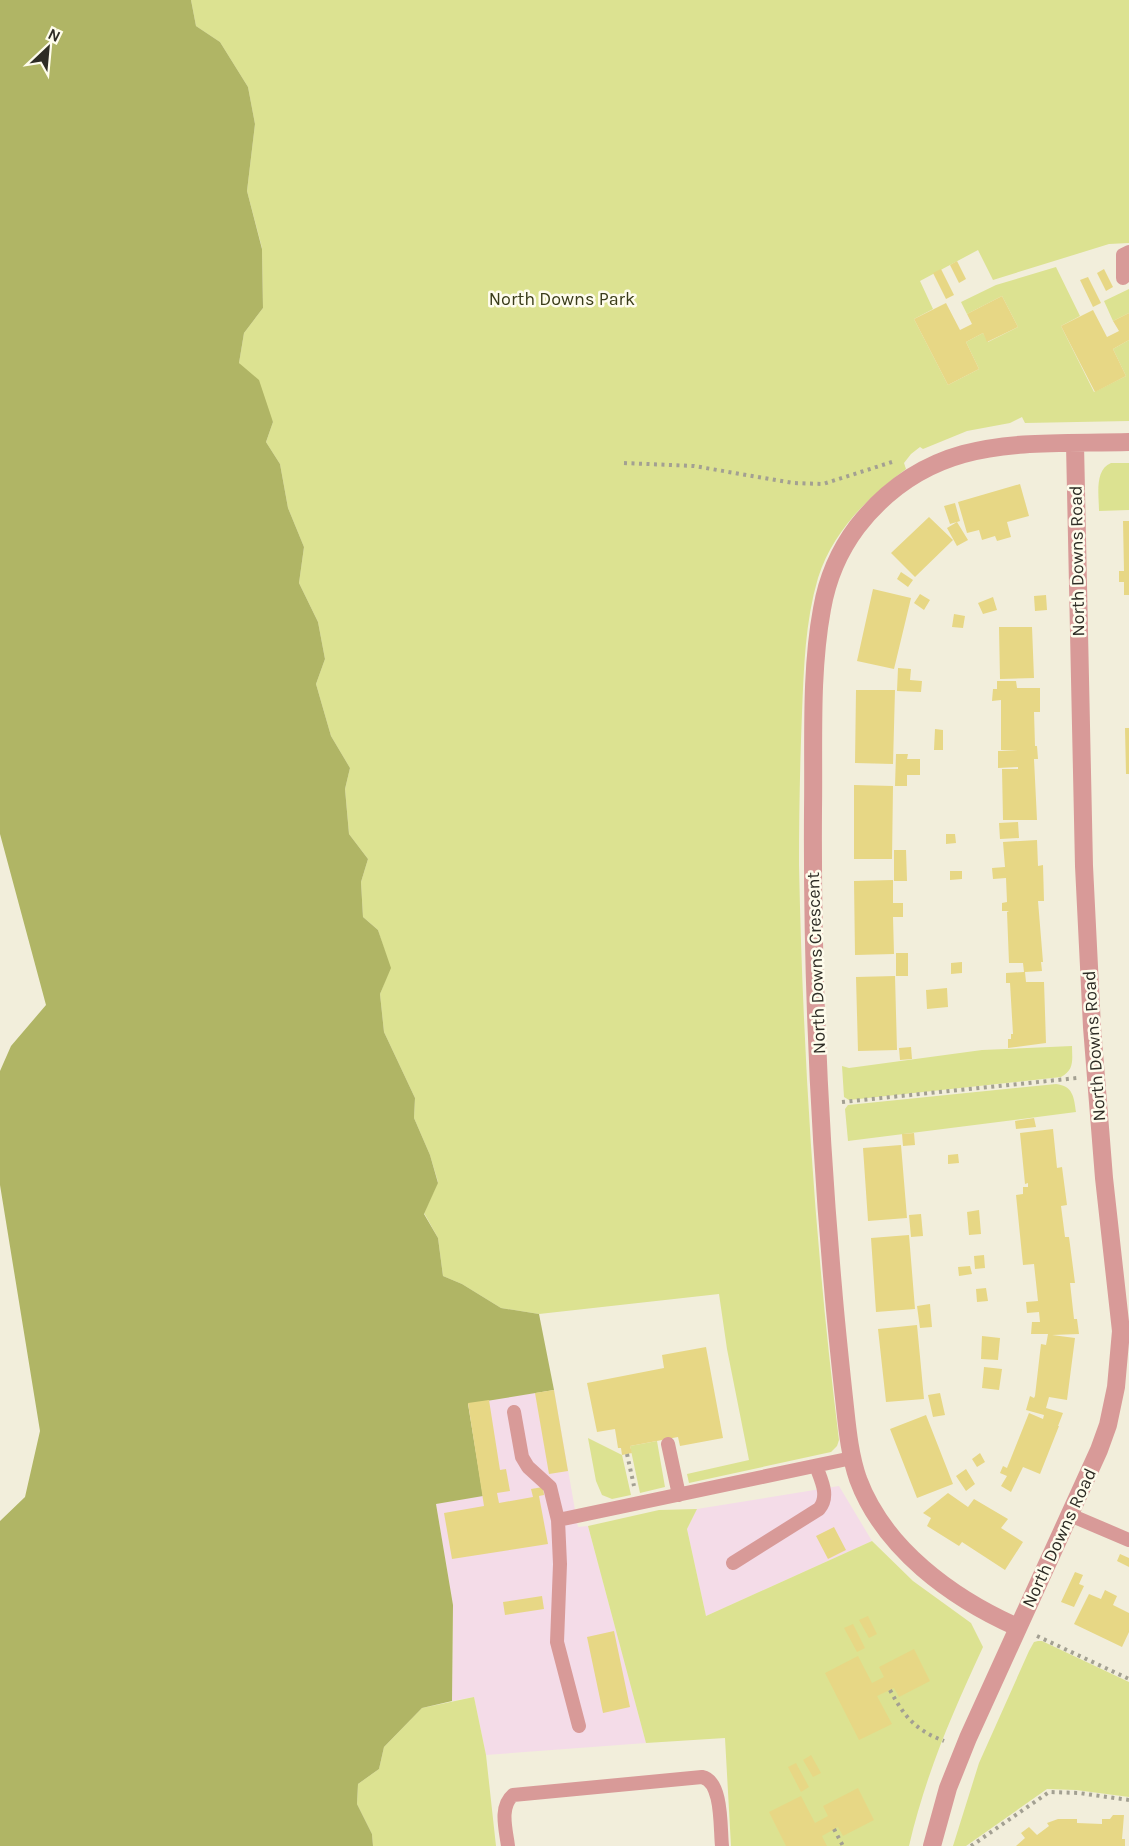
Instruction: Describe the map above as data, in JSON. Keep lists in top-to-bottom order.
{
  "streets": {
    "street": ["North Downs Road", "North Downs Crescent"]
  },
  "crossings": [
    ["North Downs Road", "North Downs Crescent"]
  ],
  "parks": ["North Downs Park"],
  "north": "top right"
}
